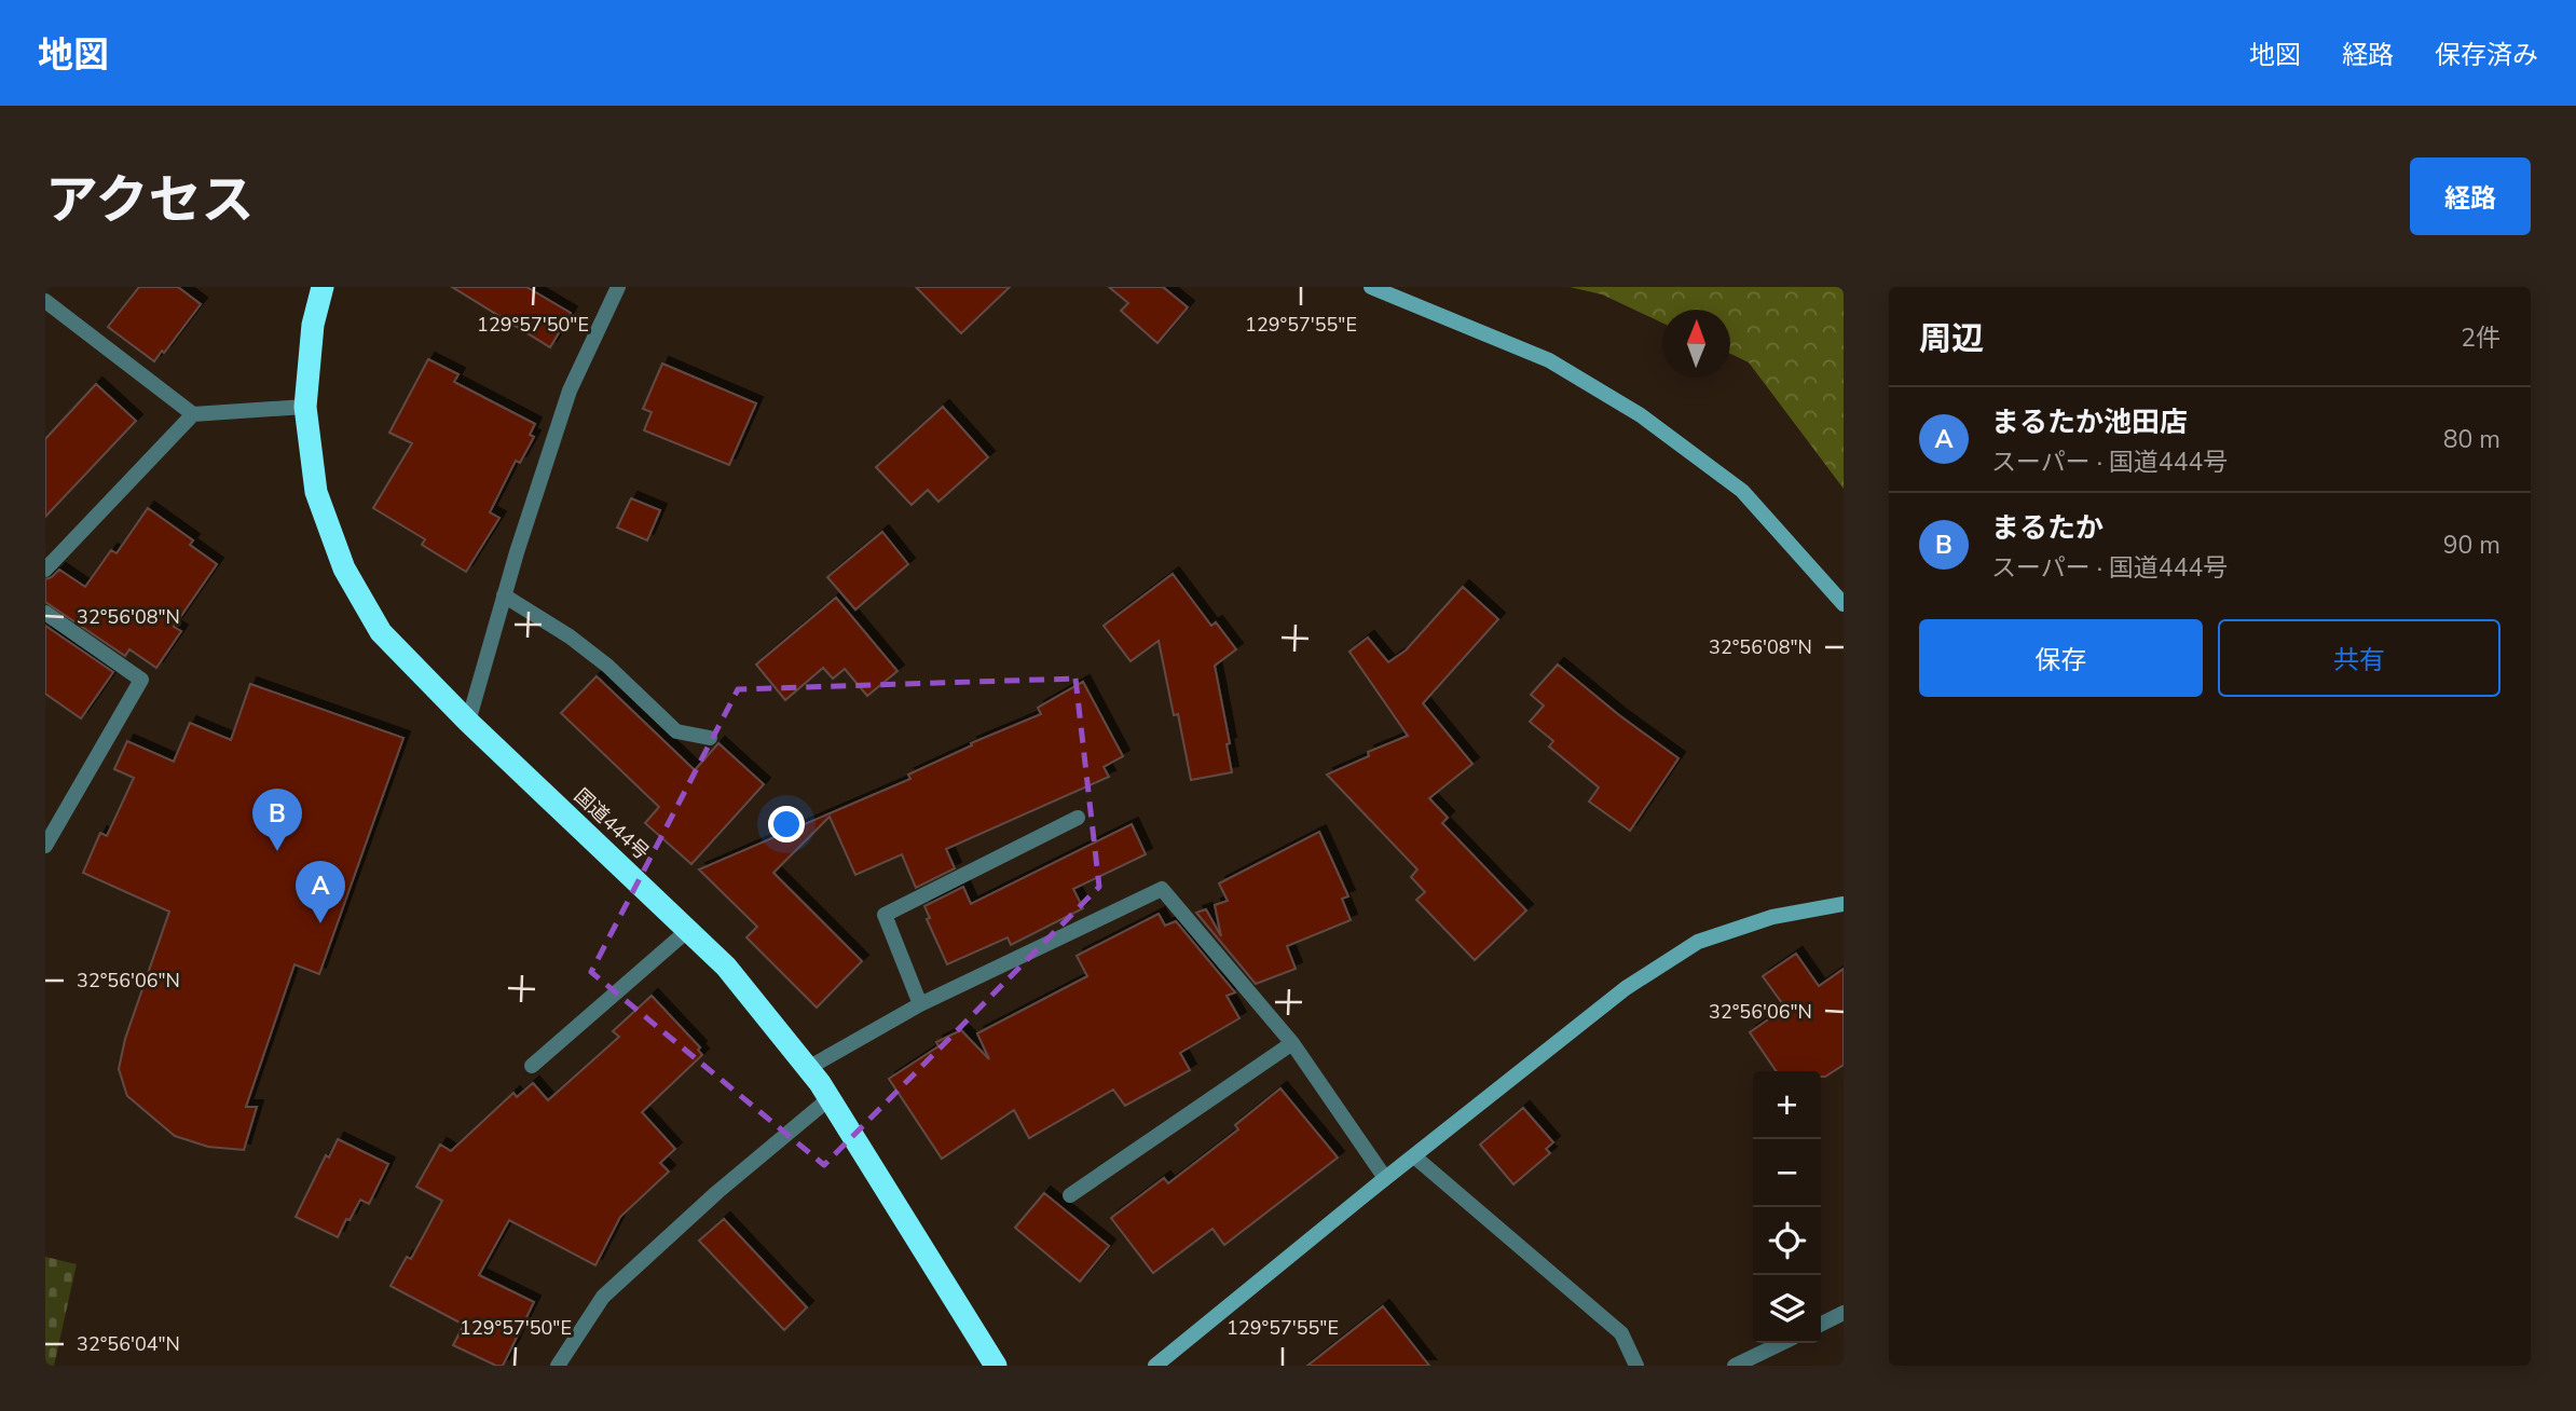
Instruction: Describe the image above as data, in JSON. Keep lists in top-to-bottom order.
{
  "streets": {
    "highway": ["国道444号"]
  },
  "north": "top",
  "page": {
    "header": "地図",
    "nav": ["地図", "経路", "保存済み"],
    "title": "アクセス",
    "buttons": [
      "経路",
      ["保存", "共有"]
    ],
    "heading": ["周辺", "2件"],
    "list": [
      {
        "mark": "A",
        "name": "まるたか池田店",
        "note": "スーパー · 国道444号",
        "value": "80 m"
      },
      {
        "mark": "B",
        "name": "まるたか",
        "note": "スーパー · 国道444号",
        "value": "90 m"
      }
    ],
    "pins": ["B", "A"],
    "map_buttons": ["+", "−"]
  },
  "coordinates": [
    "129°57'50\"E",
    "129°57'55\"E",
    "32°56'08\"N",
    "32°56'06\"N",
    "32°56'04\"N"
  ]
}
